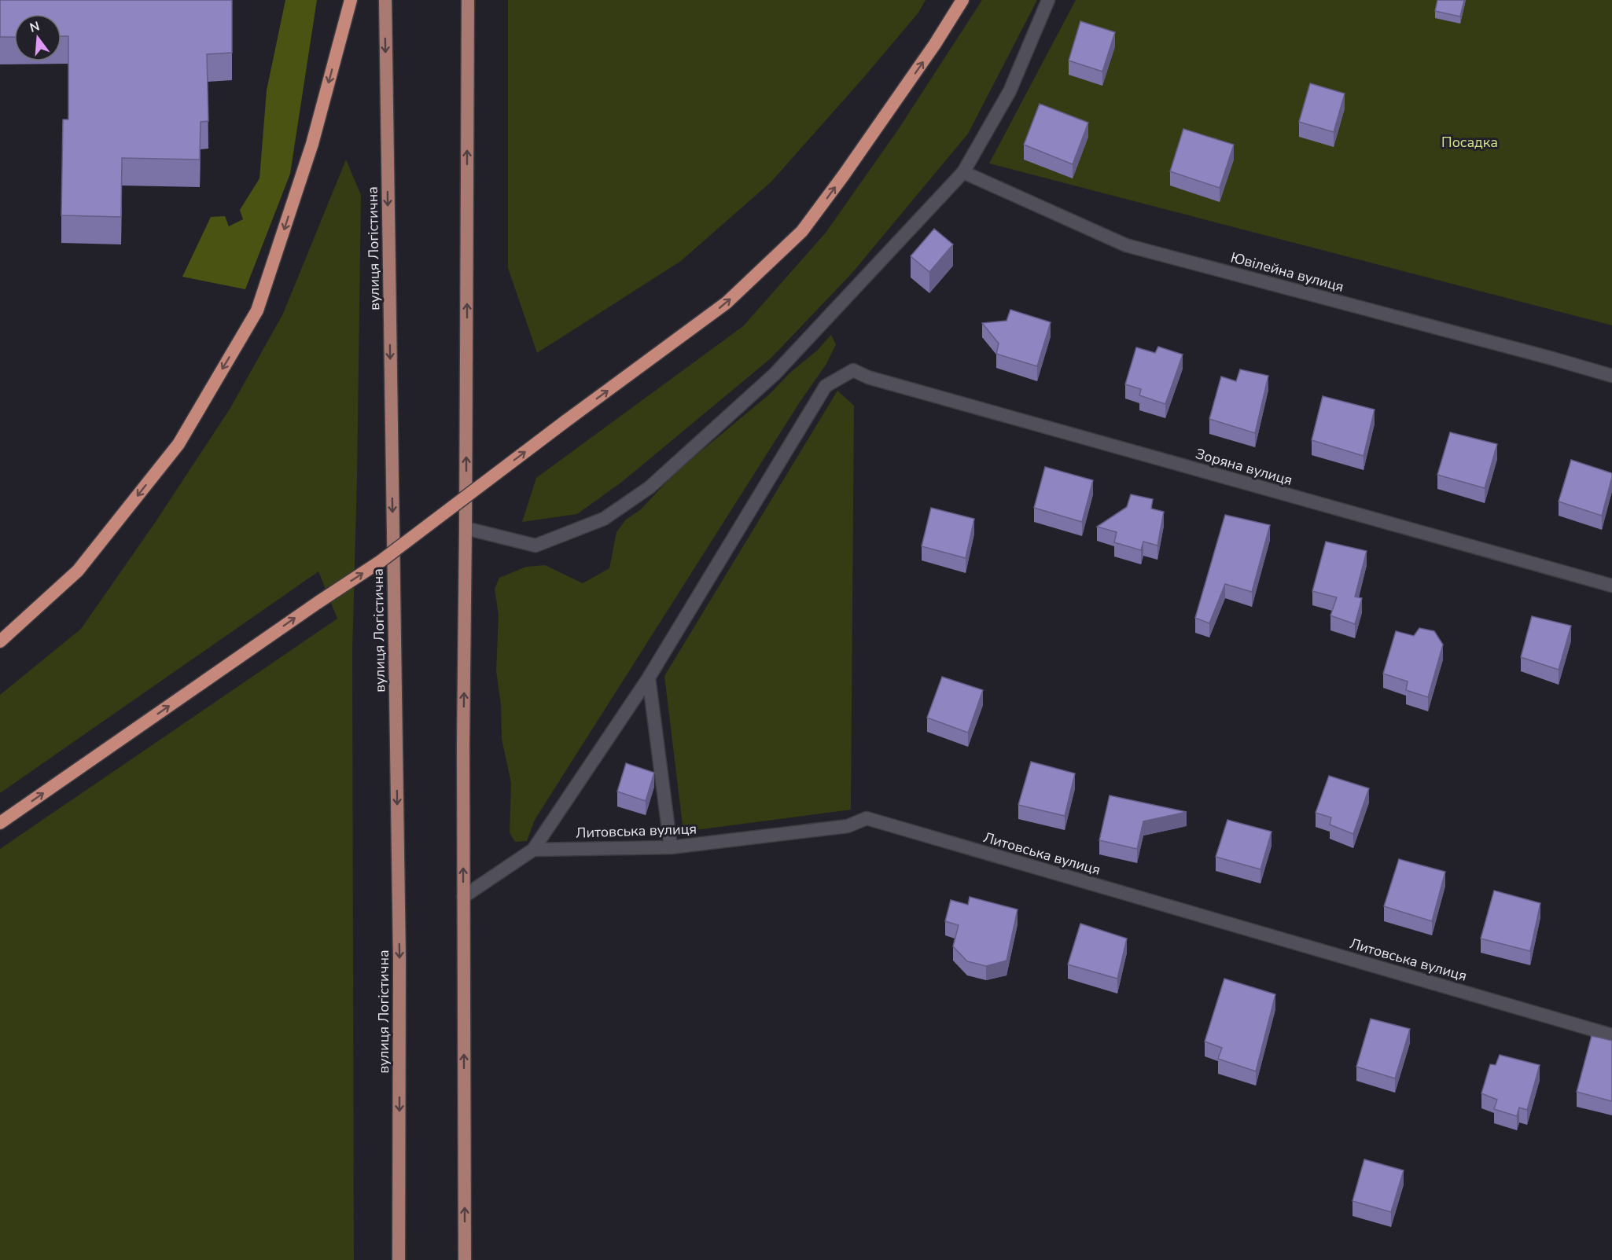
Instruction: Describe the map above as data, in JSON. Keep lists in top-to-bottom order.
{
  "streets": {
    "main road": ["вулиця Логістична"],
    "street": ["Ювілейна вулиця", "Зоряна вулиця", "Литовська вулиця"]
  },
  "parks": ["Посадка"],
  "north": "top"
}
